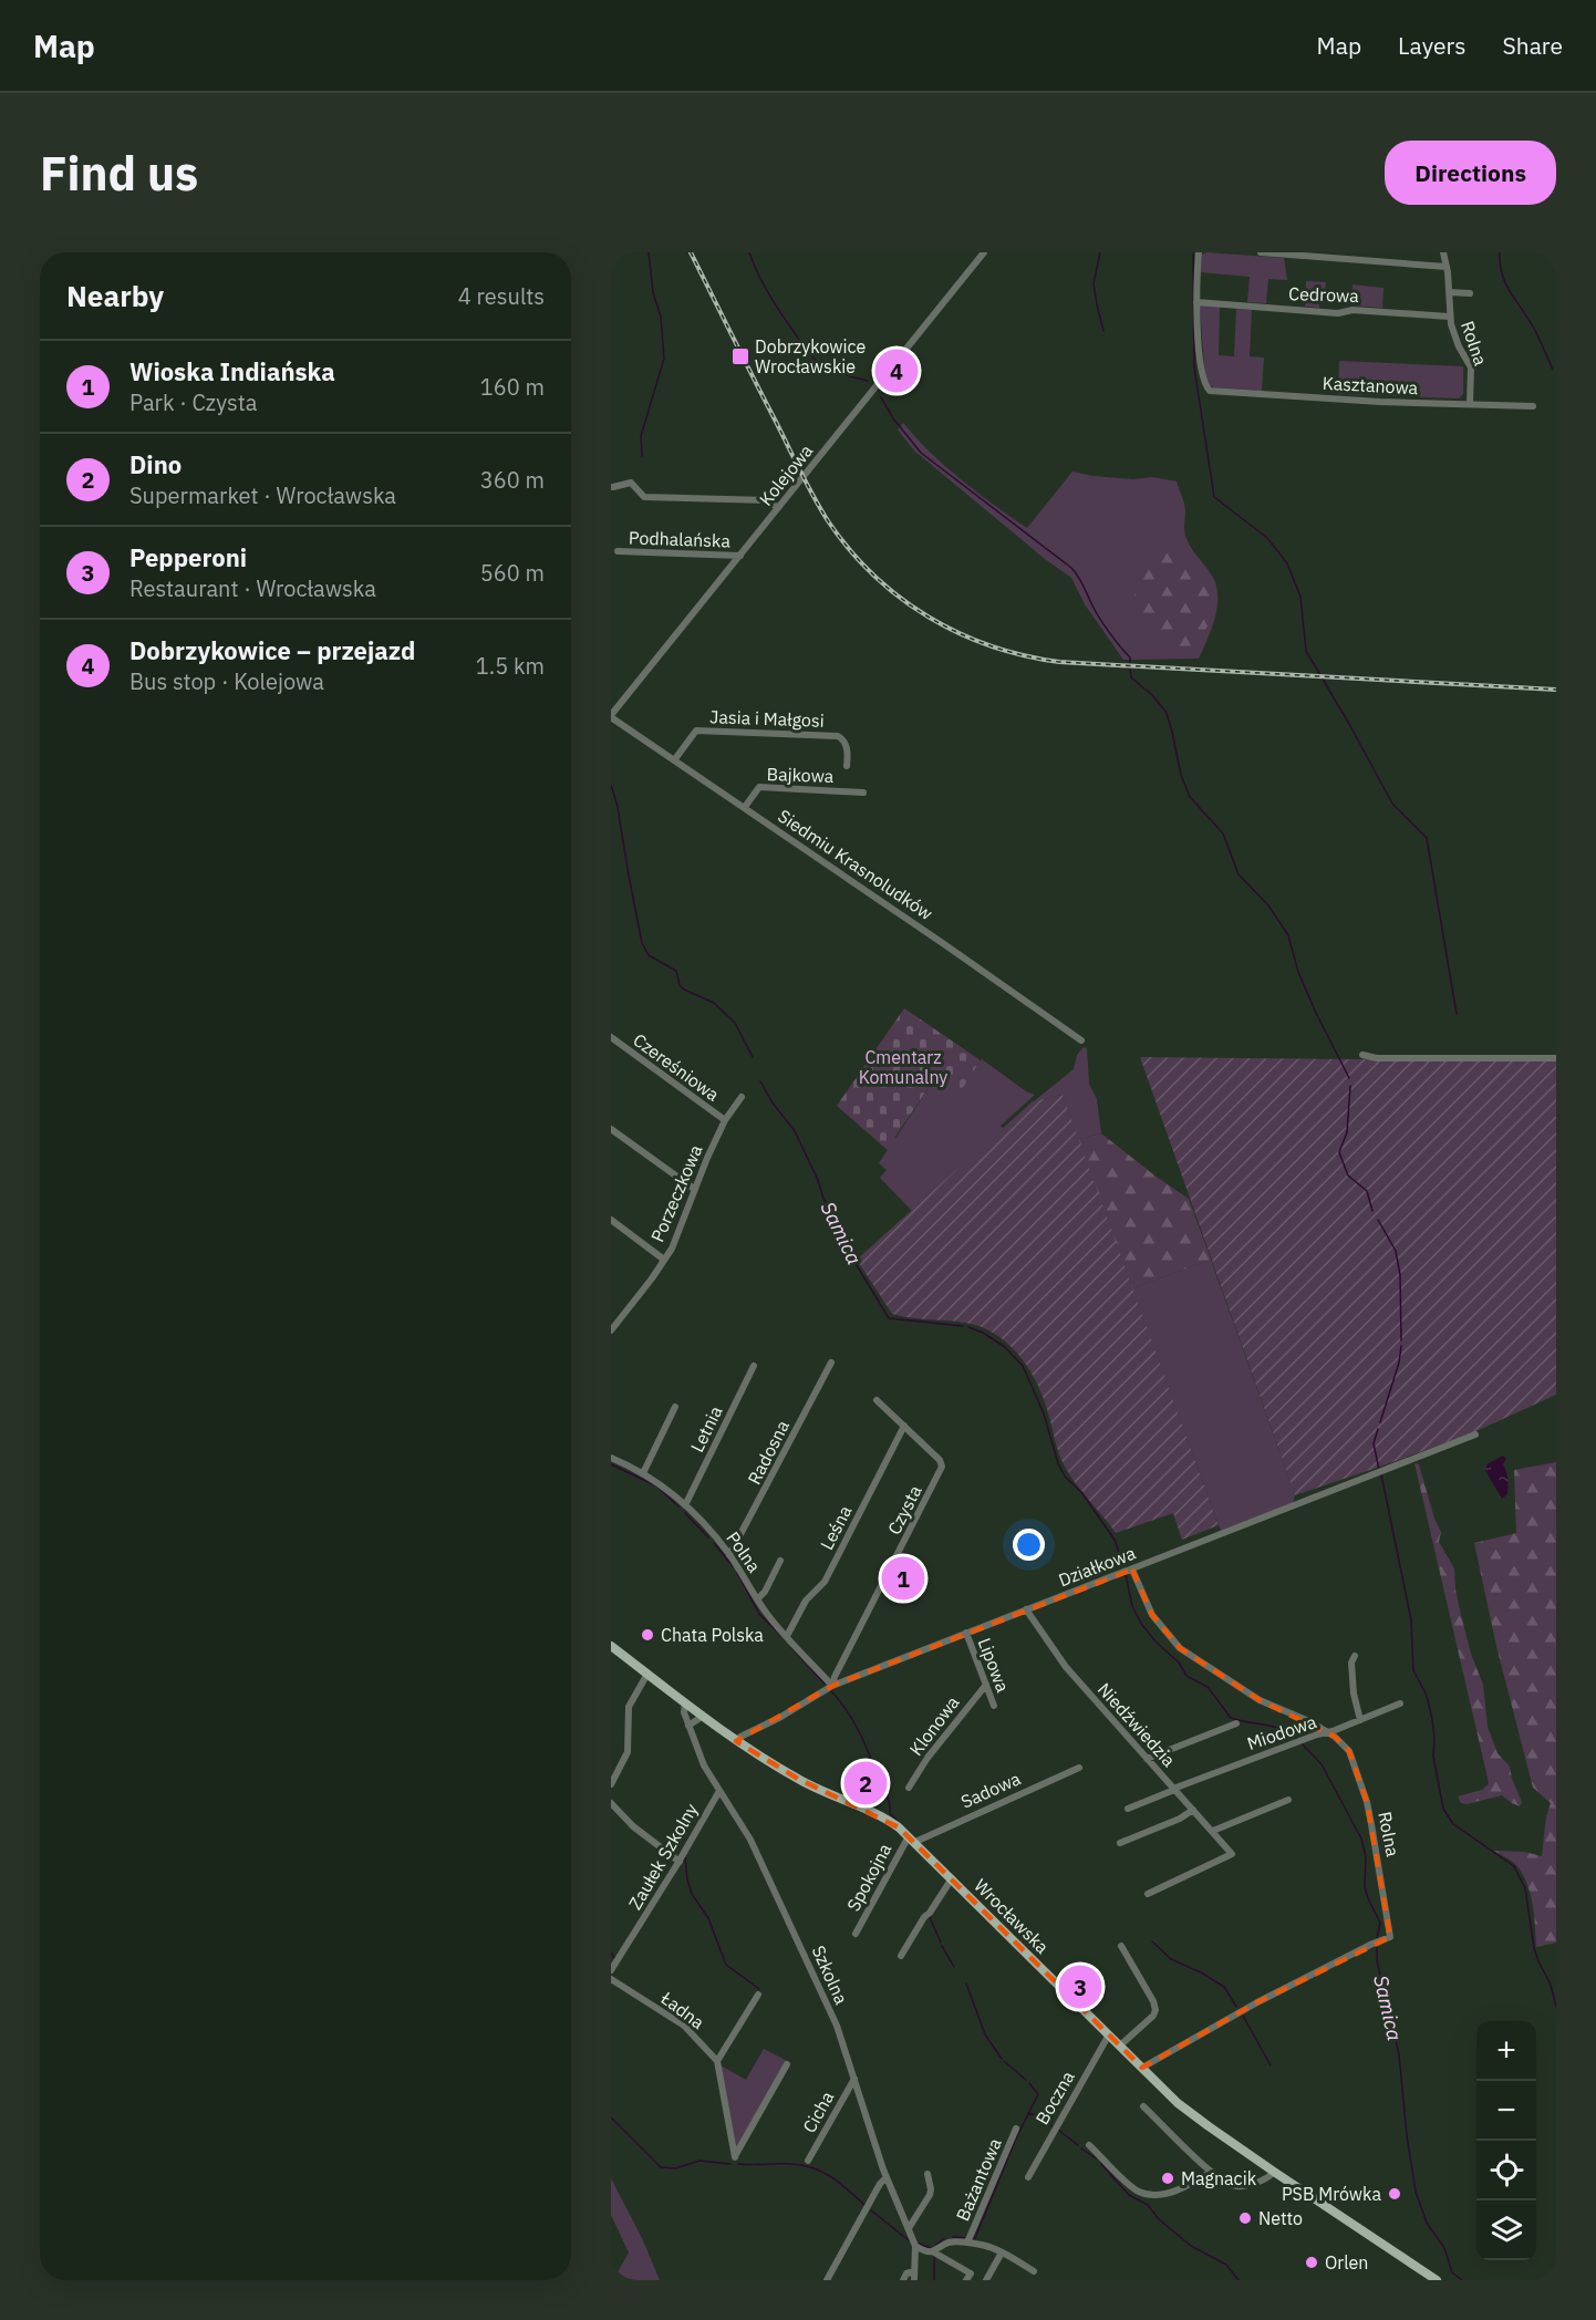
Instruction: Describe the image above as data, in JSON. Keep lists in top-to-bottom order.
{
  "streets": {
    "main road": ["Wrocławska"],
    "street": [
      "Cedrowa",
      "Rolna",
      "Kasztanowa",
      "Kolejowa",
      "Podhalańska",
      "Jasia i Małgosi",
      "Bajkowa",
      "Siedmiu Krasnoludków",
      "Czereśniowa",
      "Porzeczkowa",
      "Letnia",
      "Radosna",
      "Czysta",
      "Leśna",
      "Polna",
      "Działkowa",
      "Lipowa",
      "Niedźwiedzia",
      "Klonowa",
      "Miodowa",
      "Sadowa",
      "Zaułek Szkolny",
      "Spokojna",
      "Szkolna",
      "Ładna",
      "Boczna",
      "Cicha",
      "Bażantowa"
    ]
  },
  "crossings": [
    ["Cedrowa", "Rolna"],
    ["Cedrowa", "Kasztanowa"],
    ["Rolna", "Kasztanowa"],
    ["Rolna", "Działkowa"],
    ["Rolna", "Miodowa"],
    ["Rolna", "Wrocławska"],
    ["Kolejowa", "Podhalańska"],
    ["Kolejowa", "Siedmiu Krasnoludków"],
    ["Jasia i Małgosi", "Siedmiu Krasnoludków"],
    ["Bajkowa", "Siedmiu Krasnoludków"],
    ["Czereśniowa", "Porzeczkowa"],
    ["Letnia", "Polna"],
    ["Radosna", "Polna"],
    ["Czysta", "Leśna"],
    ["Czysta", "Polna"],
    ["Czysta", "Działkowa"],
    ["Leśna", "Polna"],
    ["Polna", "Działkowa"],
    ["Działkowa", "Lipowa"],
    ["Działkowa", "Niedźwiedzia"],
    ["Działkowa", "Wrocławska"],
    ["Lipowa", "Klonowa"],
    ["Niedźwiedzia", "Miodowa"],
    ["Sadowa", "Spokojna"],
    ["Sadowa", "Wrocławska"],
    ["Zaułek Szkolny", "Szkolna"],
    ["Spokojna", "Wrocławska"],
    ["Wrocławska", "Szkolna"],
    ["Wrocławska", "Boczna"],
    ["Szkolna", "Cicha"]
  ],
  "water": ["Samica"],
  "parks": ["Cmentarz Komunalny"],
  "places": {
    "transit": ["Dobrzykowice Wrocławskie"],
    "other": [
      "Chata Polska",
      "Magnacik",
      "PSB Mrówka",
      "Netto",
      "Orlen"
    ]
  },
  "page": {
    "header": "Map",
    "nav": ["Map", "Layers", "Share"],
    "buttons": "Directions",
    "title": "Find us",
    "heading": ["Nearby", "4 results"],
    "list": [
      {
        "mark": "1",
        "name": "Wioska Indiańska",
        "note": "Park · Czysta",
        "value": "160 m"
      },
      {
        "mark": "2",
        "name": "Dino",
        "note": "Supermarket · Wrocławska",
        "value": "360 m"
      },
      {
        "mark": "3",
        "name": "Pepperoni",
        "note": "Restaurant · Wrocławska",
        "value": "560 m"
      },
      {
        "mark": "4",
        "name": "Dobrzykowice – przejazd",
        "note": "Bus stop · Kolejowa",
        "value": "1.5 km"
      }
    ],
    "pins": [
      "4",
      "1",
      "2",
      "3"
    ],
    "map_buttons": ["+", "−"]
  }
}
